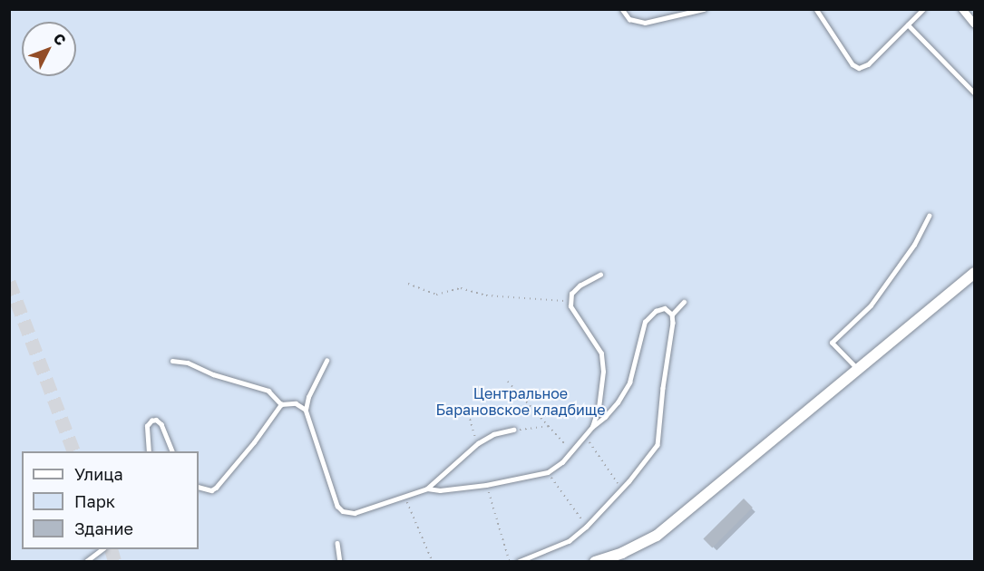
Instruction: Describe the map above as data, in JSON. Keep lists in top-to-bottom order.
{
  "parks": ["Центральное Барановское кладбище"],
  "legend": ["Улица", "Парк", "Здание"],
  "north": "top right"
}
